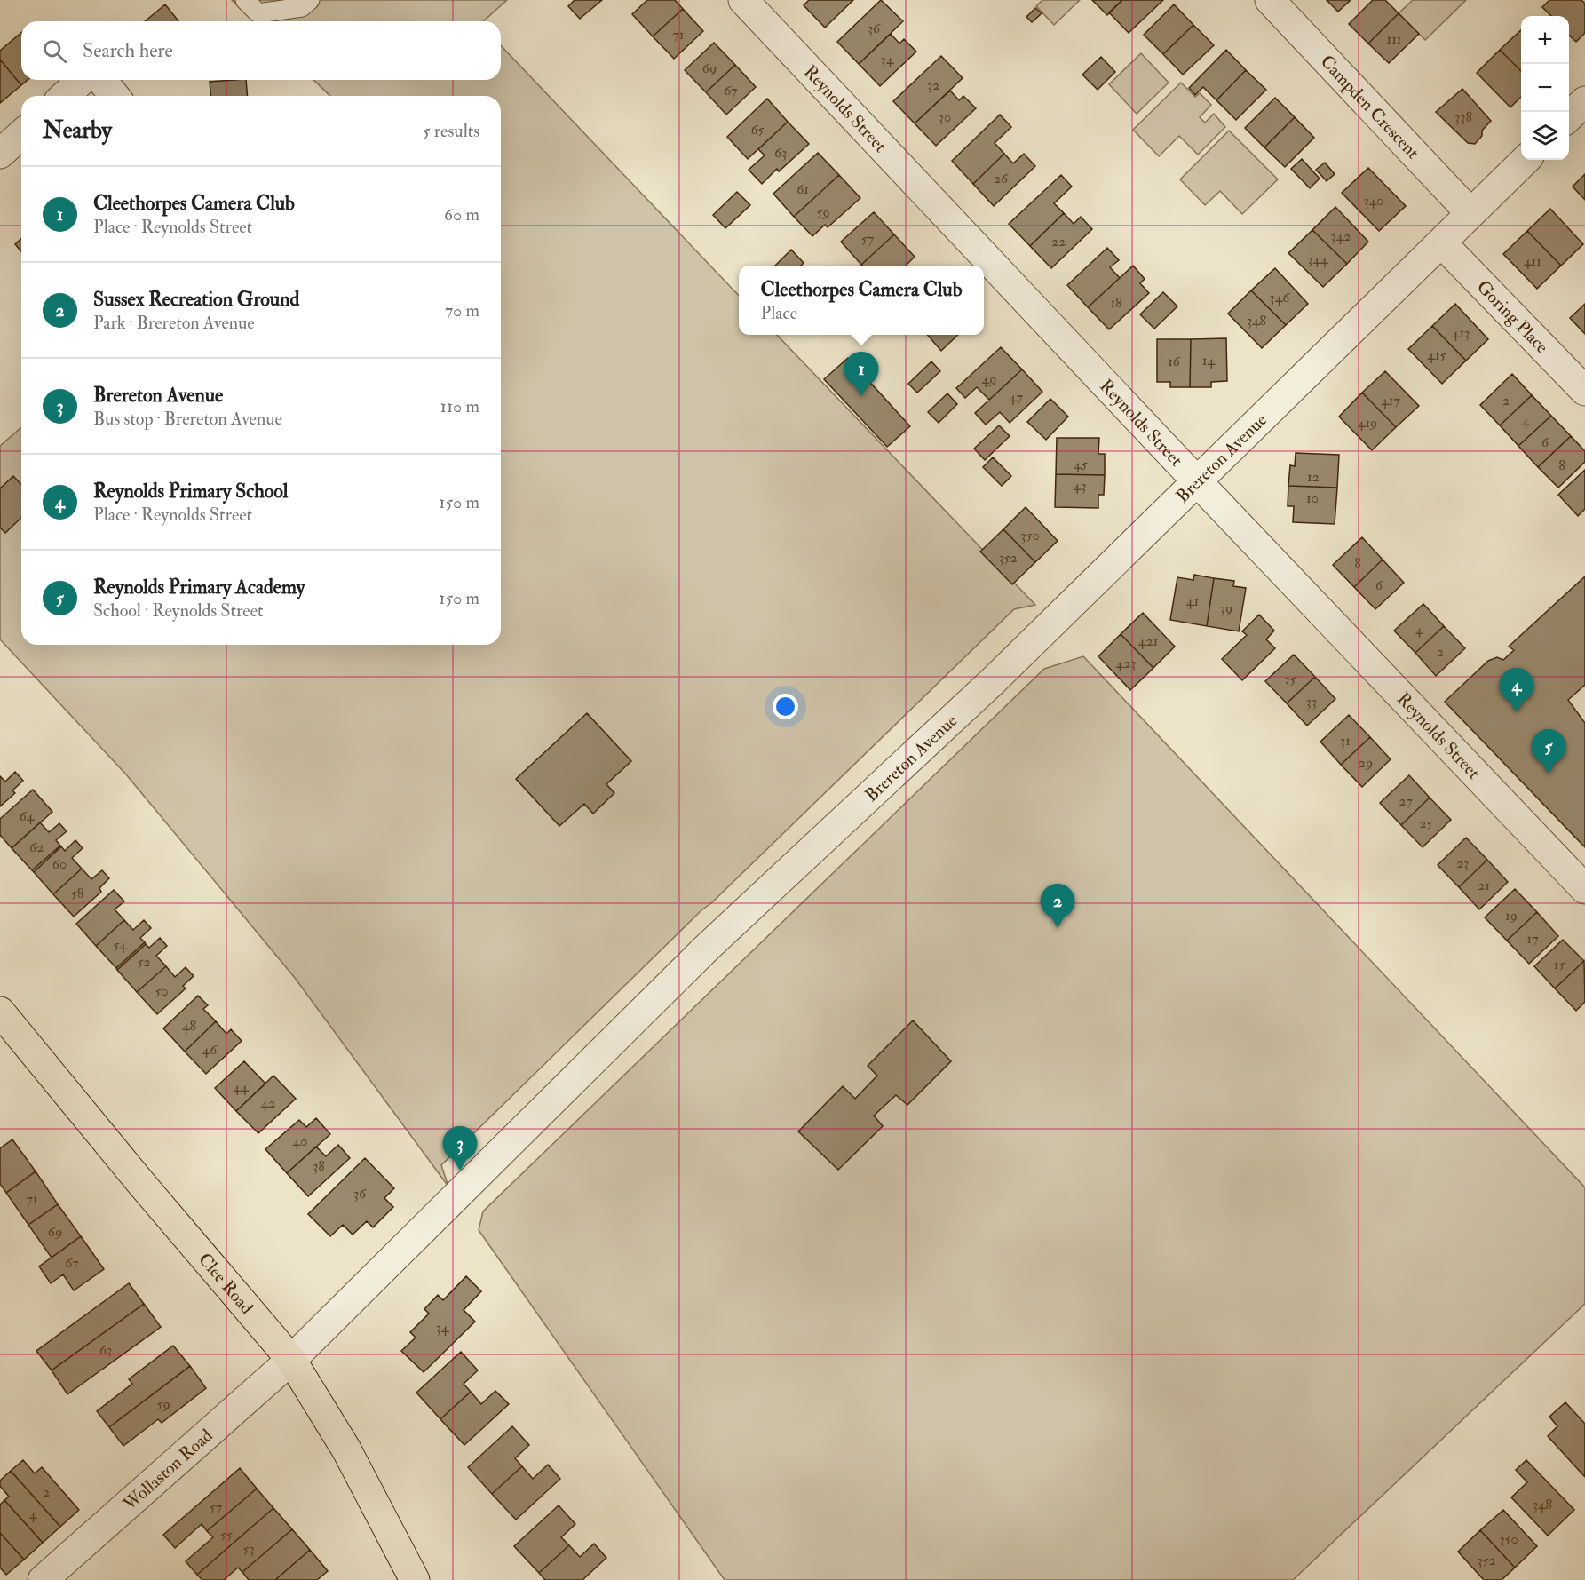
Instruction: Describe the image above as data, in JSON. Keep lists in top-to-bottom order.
{
  "streets": {
    "main road": ["Clee Road"],
    "street": [
      "Campden Crescent",
      "Reynolds Street",
      "Goring Place",
      "Brereton Avenue",
      "Wollaston Road"
    ]
  },
  "crossings": [
    ["Campden Crescent", "Brereton Avenue"],
    ["Reynolds Street", "Brereton Avenue"],
    ["Goring Place", "Brereton Avenue"],
    ["Brereton Avenue", "Clee Road"],
    ["Brereton Avenue", "Wollaston Road"],
    ["Clee Road", "Wollaston Road"]
  ],
  "house_numbers": [
    "36",
    "71",
    "111",
    "34",
    "69",
    "32",
    "67",
    "30",
    "338",
    "65",
    "63",
    "26",
    "61",
    "340",
    "59",
    "342",
    "57",
    "22",
    "344",
    "411",
    "346",
    "18",
    "348",
    "413",
    "415",
    "14",
    "16",
    "49",
    "47",
    "417",
    "2",
    "4",
    "419",
    "6",
    "45",
    "8",
    "12",
    "43",
    "10",
    "350",
    "352",
    "8",
    "6",
    "41",
    "39",
    "4",
    "421",
    "2",
    "423",
    "35",
    "33",
    "31",
    "29",
    "27",
    "64",
    "25",
    "62",
    "23",
    "60",
    "21",
    "58",
    "19",
    "17",
    "54",
    "52",
    "15",
    "50",
    "48",
    "46",
    "44",
    "42",
    "40",
    "38",
    "36",
    "71",
    "69",
    "67",
    "34",
    "63",
    "59",
    "2",
    "348",
    "57",
    "4",
    "55",
    "350",
    "53",
    "352"
  ],
  "page": {
    "map_buttons": ["+", "−"],
    "search": "Search here",
    "heading": ["Nearby", "5 results"],
    "list": [
      {
        "mark": "1",
        "name": "Cleethorpes Camera Club",
        "note": "Place · Reynolds Street",
        "value": "60 m"
      },
      {
        "mark": "2",
        "name": "Sussex Recreation Ground",
        "note": "Park · Brereton Avenue",
        "value": "70 m"
      },
      {
        "mark": "3",
        "name": "Brereton Avenue",
        "note": "Bus stop · Brereton Avenue",
        "value": "110 m"
      },
      {
        "mark": "4",
        "name": "Reynolds Primary School",
        "note": "Place · Reynolds Street",
        "value": "150 m"
      },
      {
        "mark": "5",
        "name": "Reynolds Primary Academy",
        "note": "School · Reynolds Street",
        "value": "150 m"
      }
    ],
    "popup": ["Cleethorpes Camera Club", "Place"],
    "pins": [
      "1",
      "4",
      "5",
      "2",
      "3"
    ]
  }
}
